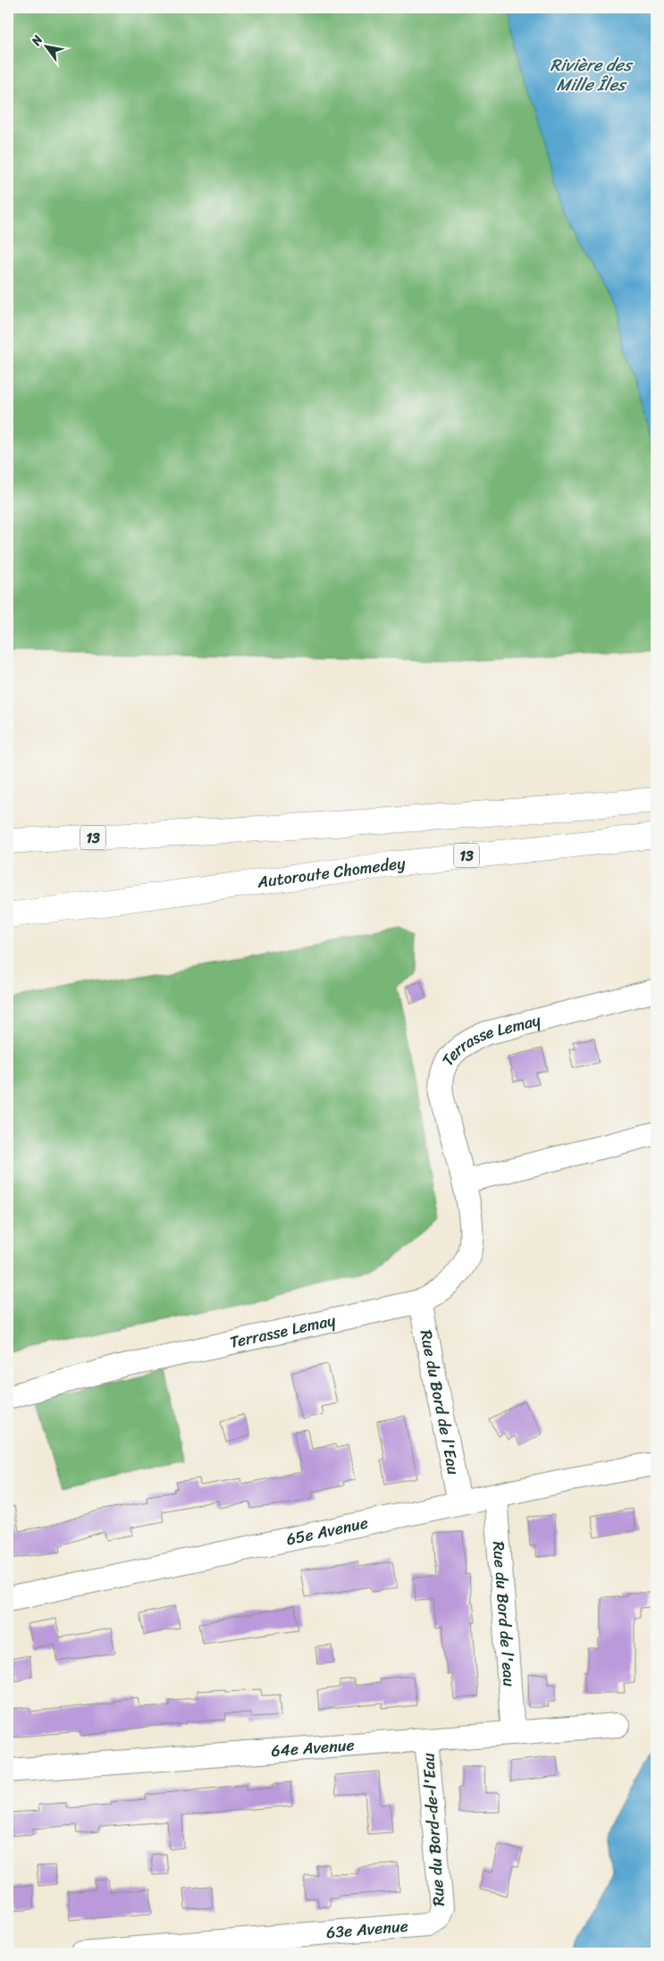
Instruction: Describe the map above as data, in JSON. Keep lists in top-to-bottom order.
{
  "streets": {
    "highway": ["13", "Autoroute Chomedey"],
    "street": [
      "Terrasse Lemay",
      "Rue du Bord de l'Eau",
      "65e Avenue",
      "Rue du Bord de l'eau",
      "64e Avenue",
      "Rue du Bord-de-l'Eau",
      "63e Avenue"
    ]
  },
  "crossings": [
    ["Terrasse Lemay", "Rue du Bord de l'Eau"],
    ["Rue du Bord de l'Eau", "65e Avenue"],
    ["65e Avenue", "Rue du Bord de l'eau"],
    ["Rue du Bord de l'eau", "64e Avenue"],
    ["64e Avenue", "Rue du Bord-de-l'Eau"],
    ["Rue du Bord-de-l'Eau", "63e Avenue"]
  ],
  "water": ["Rivière des Mille Îles"],
  "north": "top left"
}
